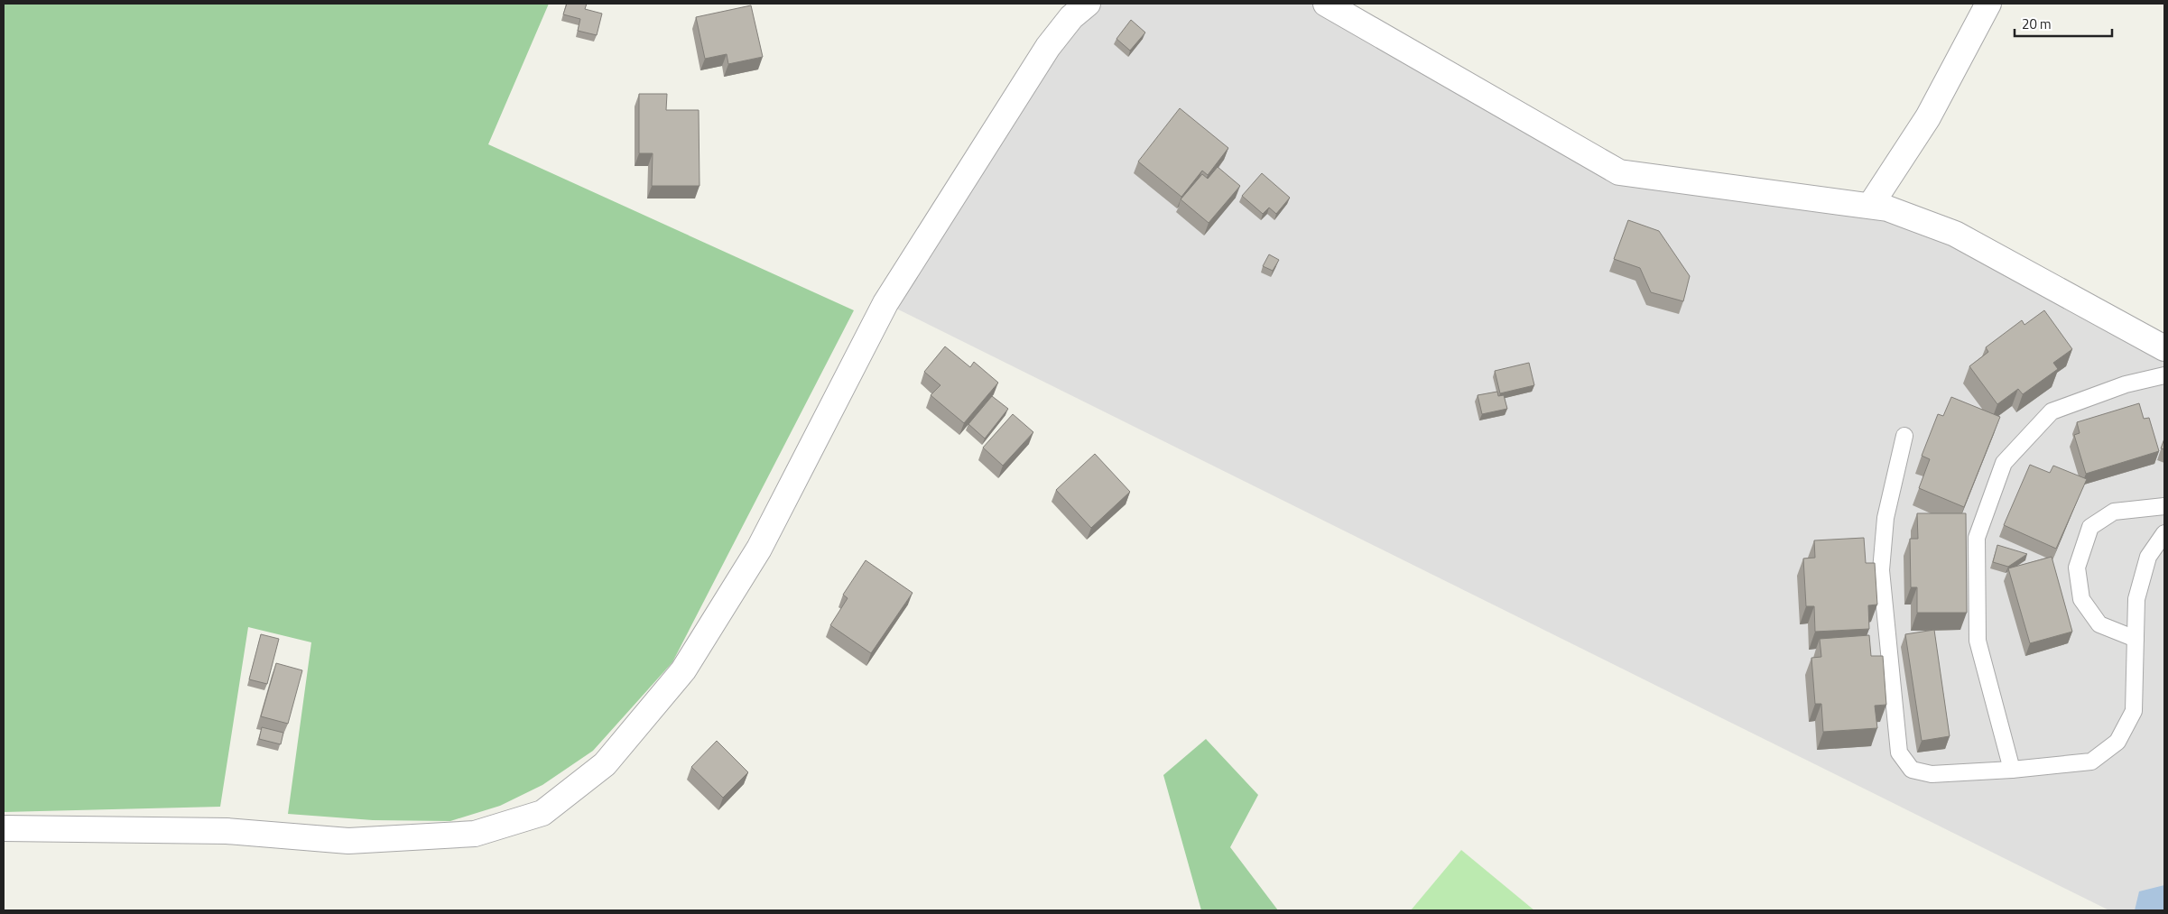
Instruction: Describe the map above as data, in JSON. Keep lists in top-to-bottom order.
{
  "scale_bar": "20 m"
}
